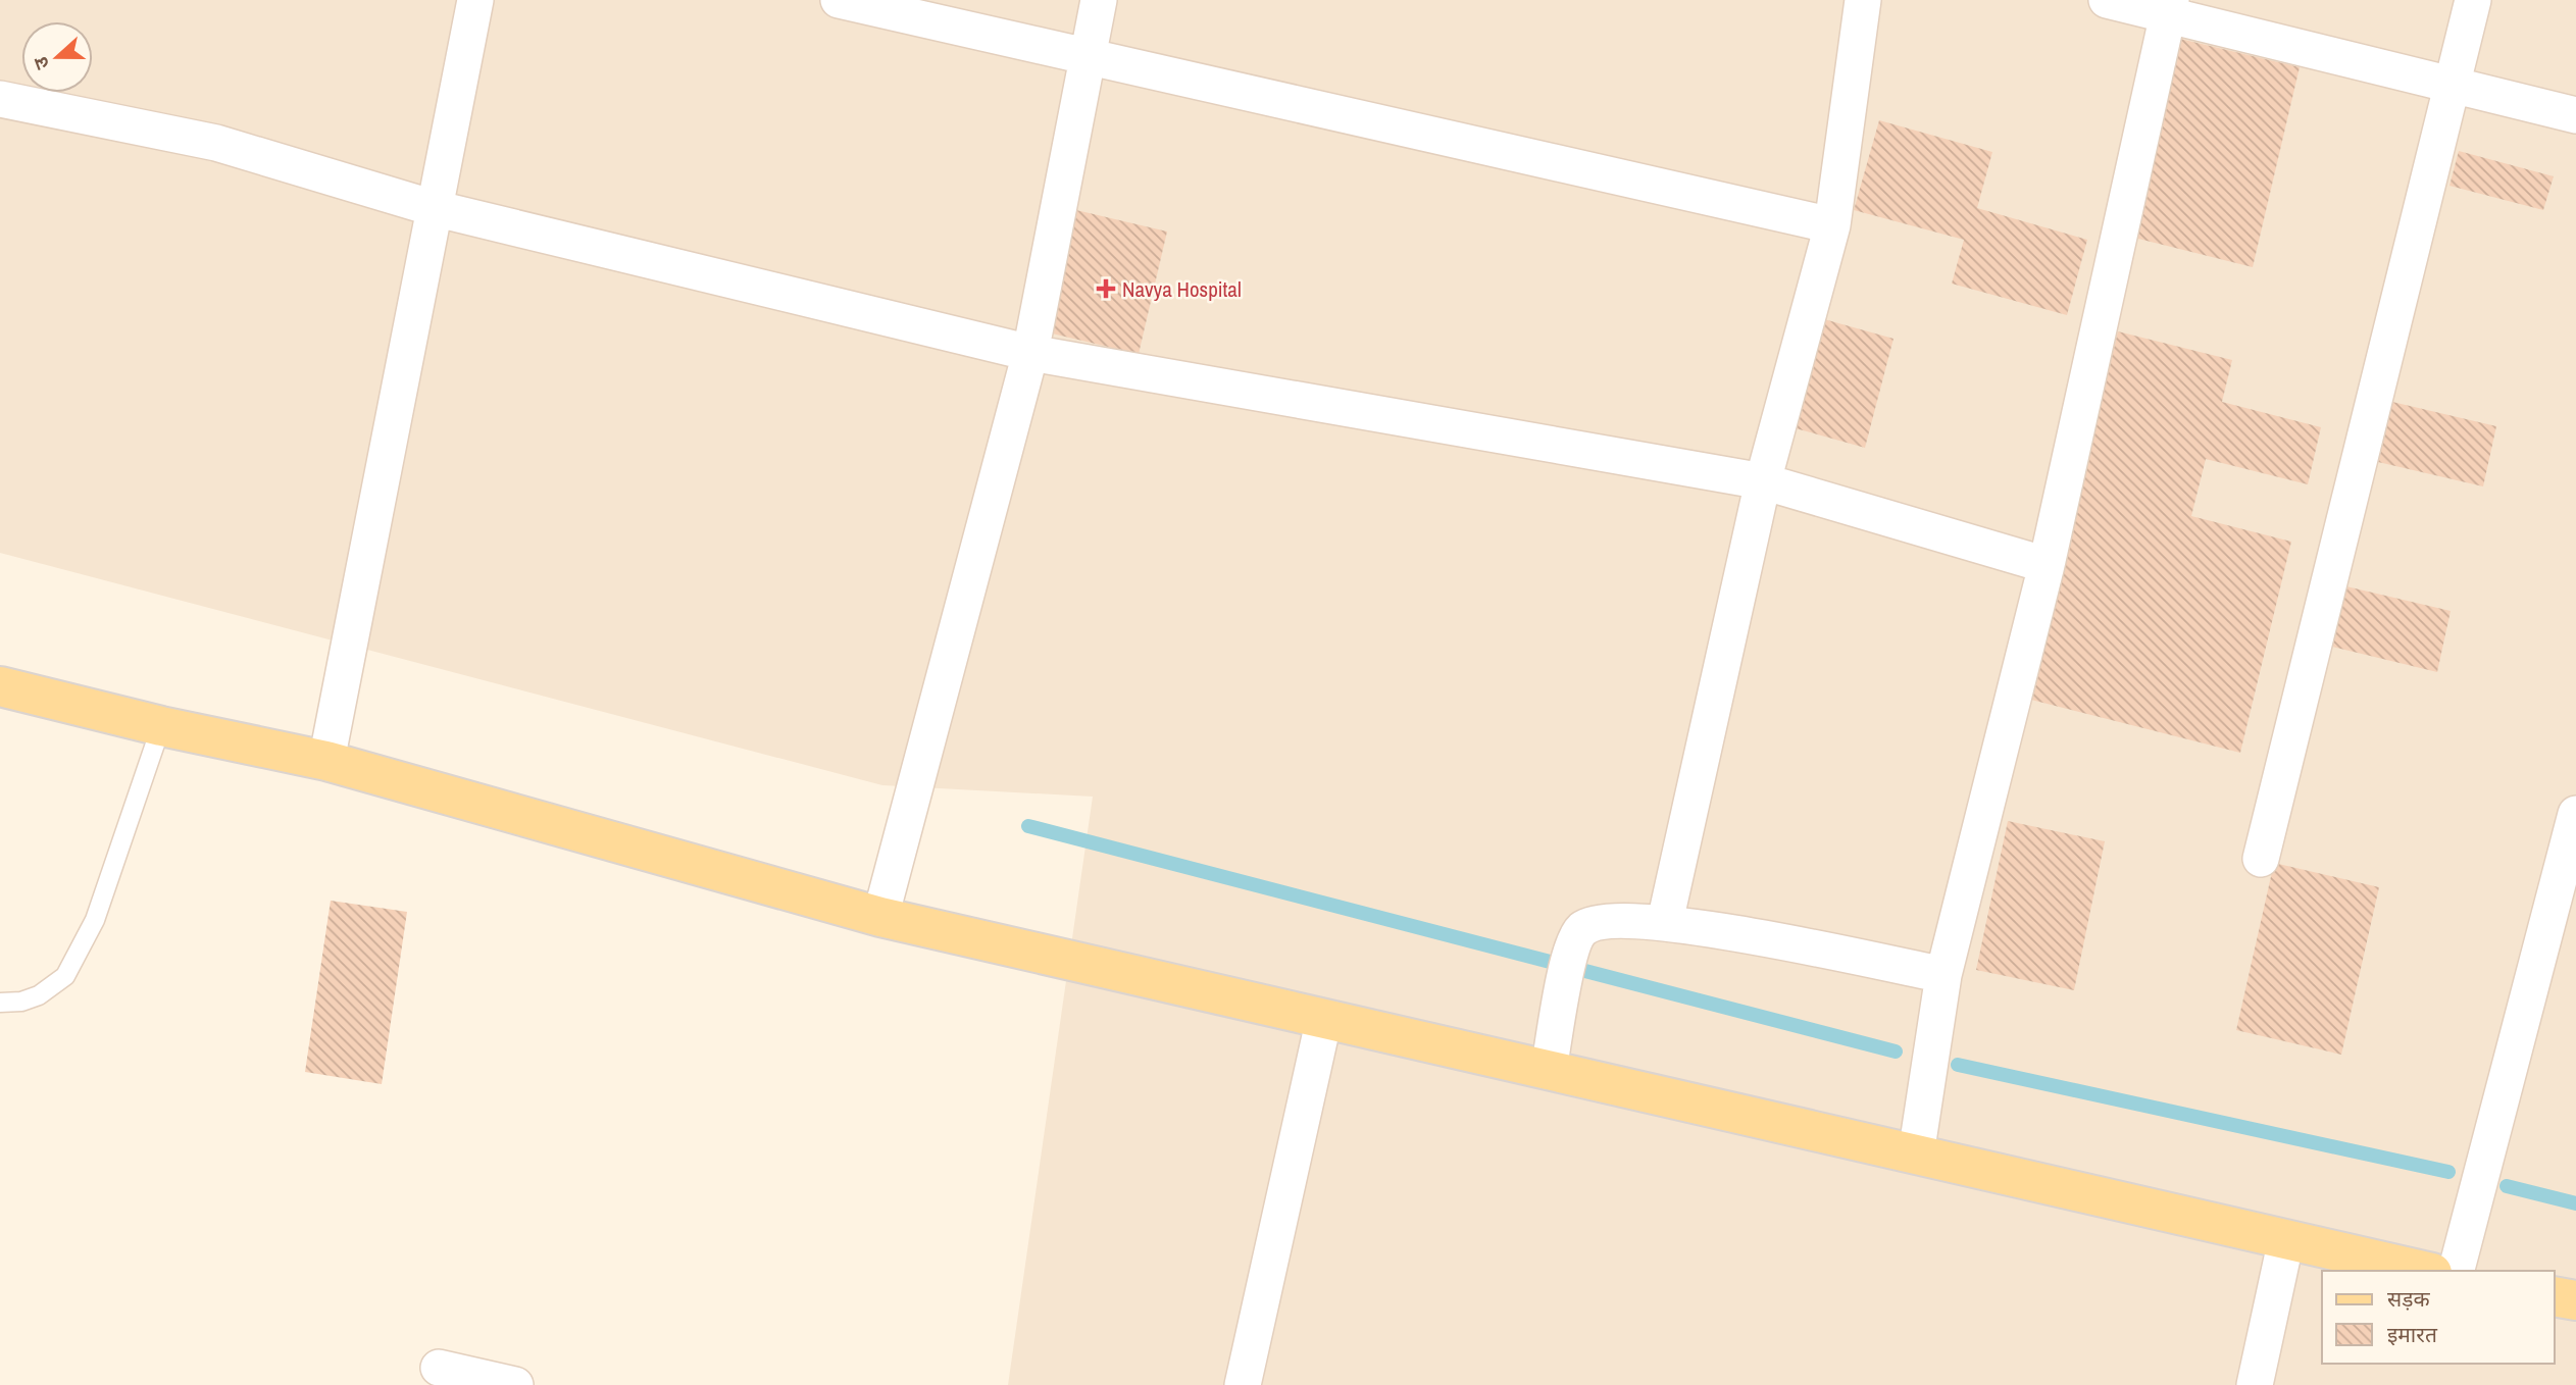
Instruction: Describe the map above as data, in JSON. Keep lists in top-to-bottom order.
{
  "places": {
    "health": ["Navya Hospital"]
  },
  "legend": ["सड़क", "इमारत"],
  "north": "left"
}
